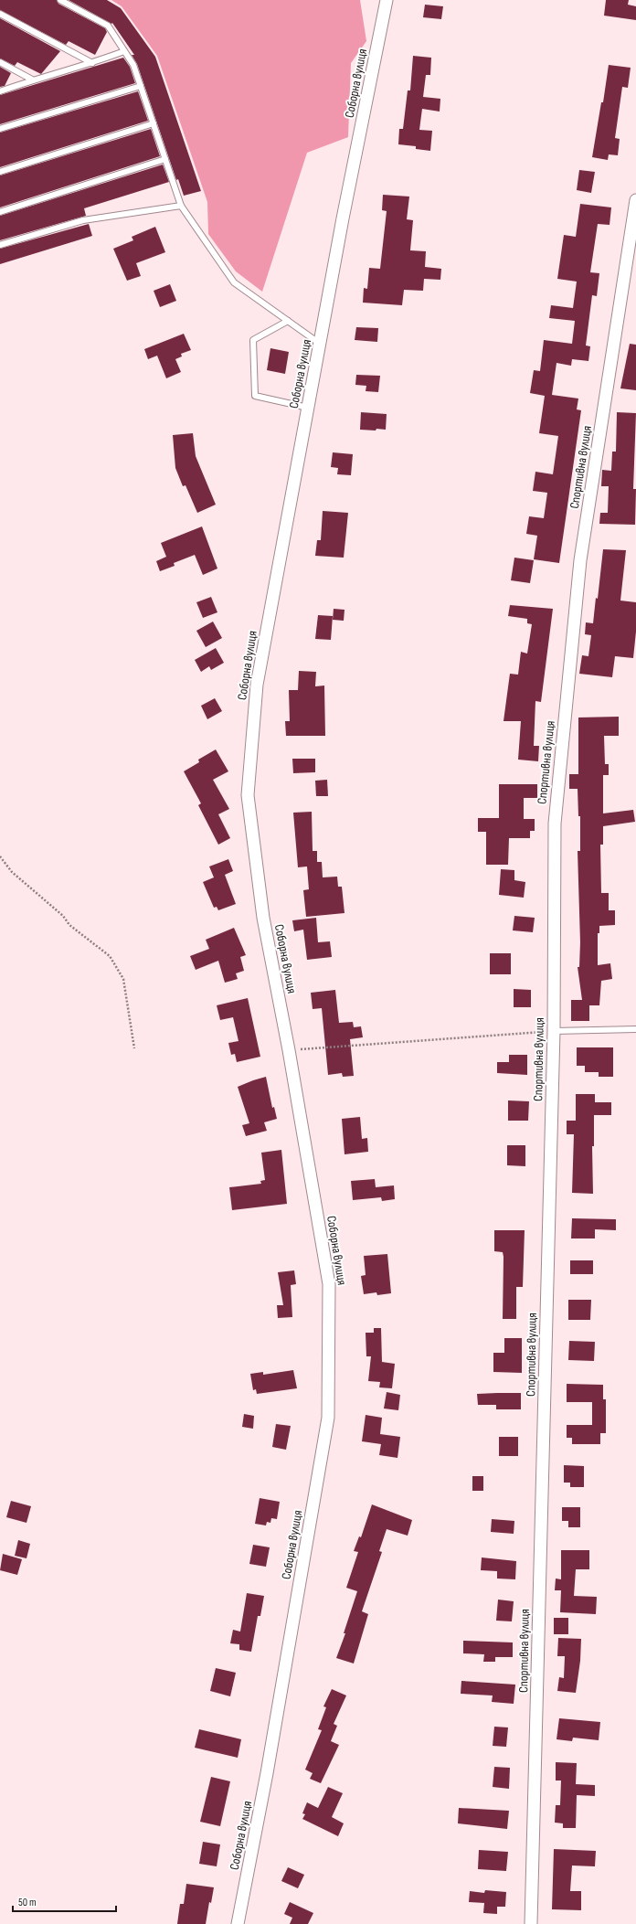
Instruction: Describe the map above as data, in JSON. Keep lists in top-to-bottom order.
{
  "streets": {
    "street": ["Соборна вулиця", "Спортивна вулиця"]
  },
  "scale_bar": "50 m"
}
